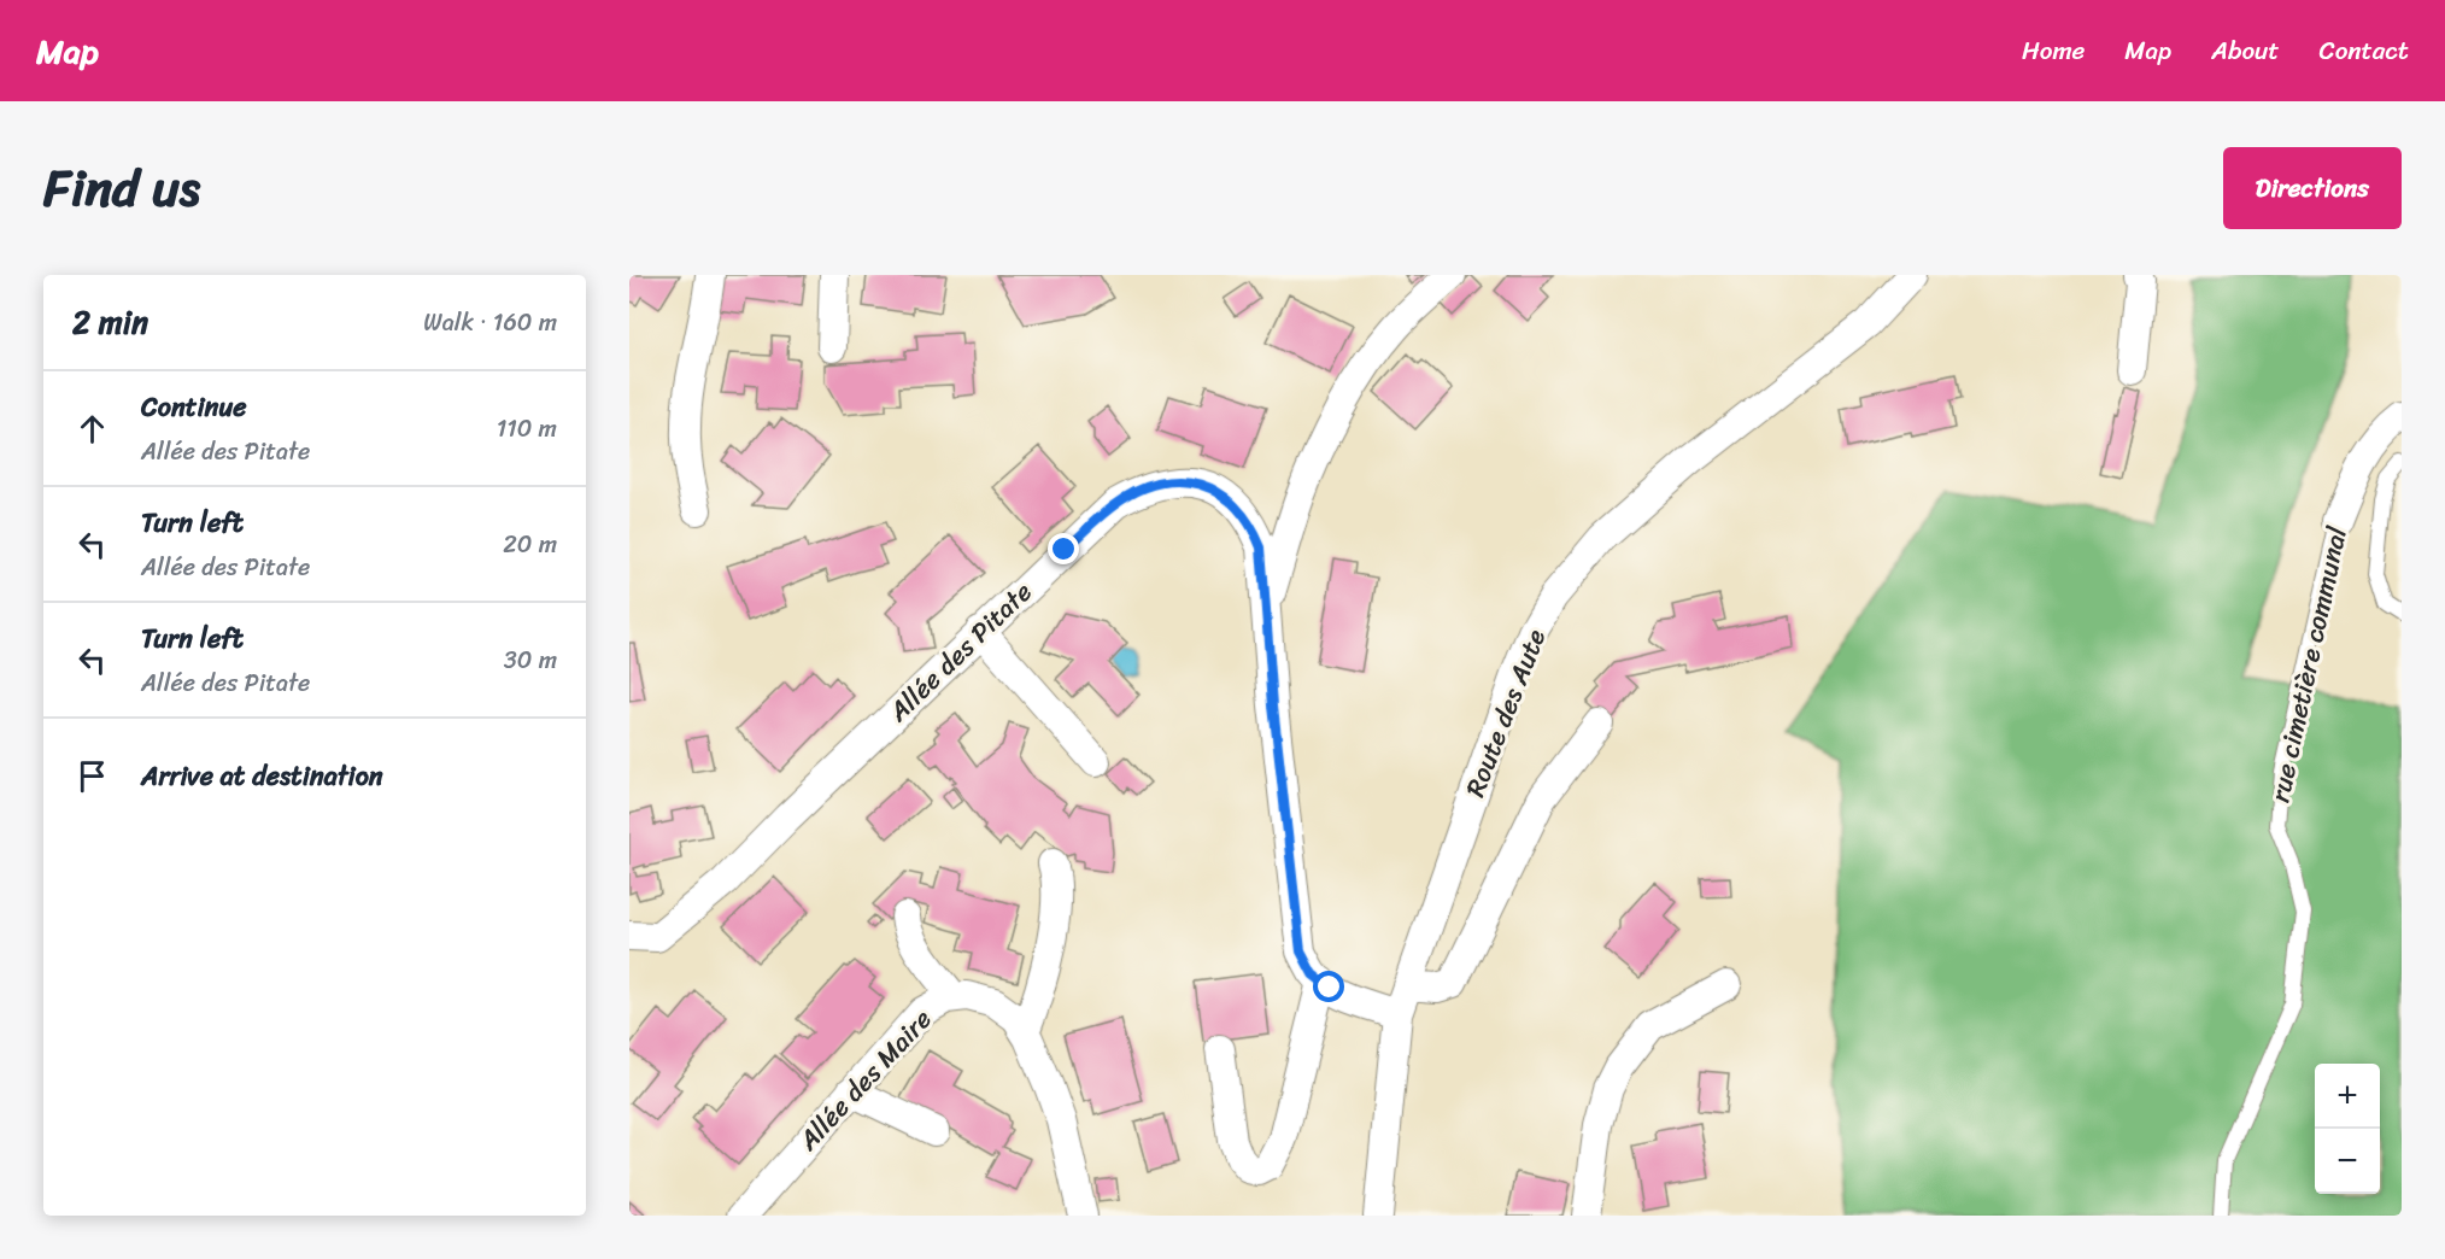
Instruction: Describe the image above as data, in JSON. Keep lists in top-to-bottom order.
{
  "streets": {
    "street": [
      "Allée des Pitate",
      "rue cimetière communal",
      "Route des Aute",
      "Allée des Maire"
    ]
  },
  "crossings": [
    ["Allée des Pitate", "Route des Aute"]
  ],
  "page": {
    "header": "Map",
    "nav": [
      "Home",
      "Map",
      "About",
      "Contact"
    ],
    "title": "Find us",
    "buttons": "Directions",
    "heading": ["2 min", "Walk · 160 m"],
    "list": [
      ["Continue", "Allée des Pitate", "110 m"],
      ["Turn left", "Allée des Pitate", "20 m"],
      ["Turn left", "Allée des Pitate", "30 m"],
      "Arrive at destination"
    ],
    "map_buttons": ["+", "−"]
  }
}
